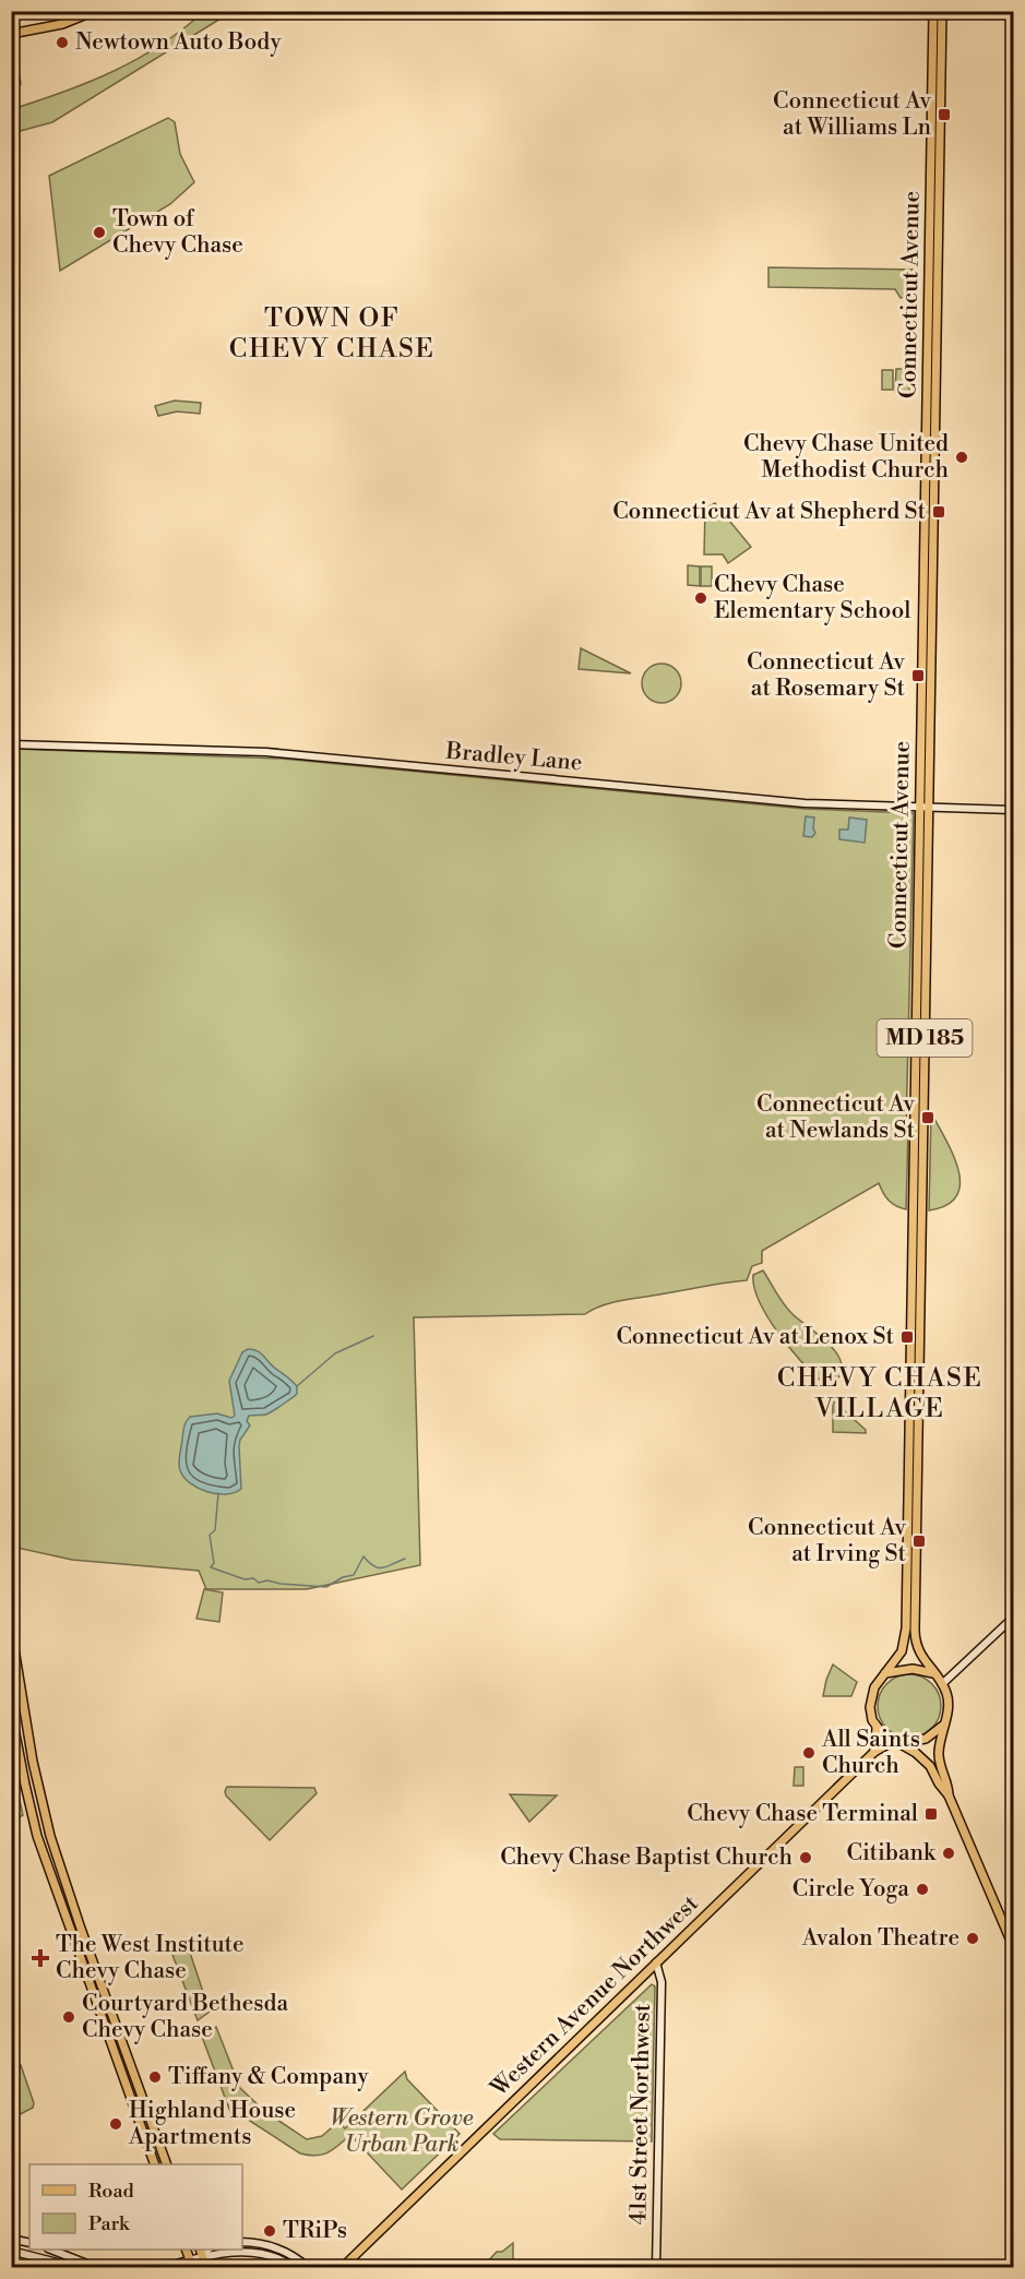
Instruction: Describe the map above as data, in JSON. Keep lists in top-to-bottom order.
{
  "streets": {
    "main road": [
      "Connecticut Avenue",
      "Bradley Lane",
      "MD 185",
      "Western Avenue Northwest",
      "41st Street Northwest"
    ]
  },
  "crossings": [
    ["Connecticut Avenue", "Bradley Lane"],
    ["Connecticut Avenue", "Western Avenue Northwest"],
    ["Western Avenue Northwest", "41st Street Northwest"]
  ],
  "districts": ["TOWN OF CHEVY CHASE", "CHEVY CHASE VILLAGE"],
  "parks": ["Western Grove Urban Park"],
  "places": {
    "other": [
      "Newtown Auto Body",
      "Town of Chevy Chase",
      "Chevy Chase United Methodist Church",
      "Chevy Chase Elementary School",
      "All Saints Church",
      "Citibank",
      "Chevy Chase Baptist Church",
      "Circle Yoga",
      "Avalon Theatre",
      "Courtyard Bethesda Chevy Chase",
      "Tiffany & Company",
      "Highland House Apartments",
      "TRiPs"
    ],
    "transit": [
      "Connecticut Av at Williams Ln",
      "Connecticut Av at Shepherd St",
      "Connecticut Av at Rosemary St",
      "Connecticut Av at Newlands St",
      "Connecticut Av at Lenox St",
      "Connecticut Av at Irving St",
      "Chevy Chase Terminal"
    ],
    "health": ["The West Institute Chevy Chase"]
  },
  "legend": ["Road", "Park"]
}
